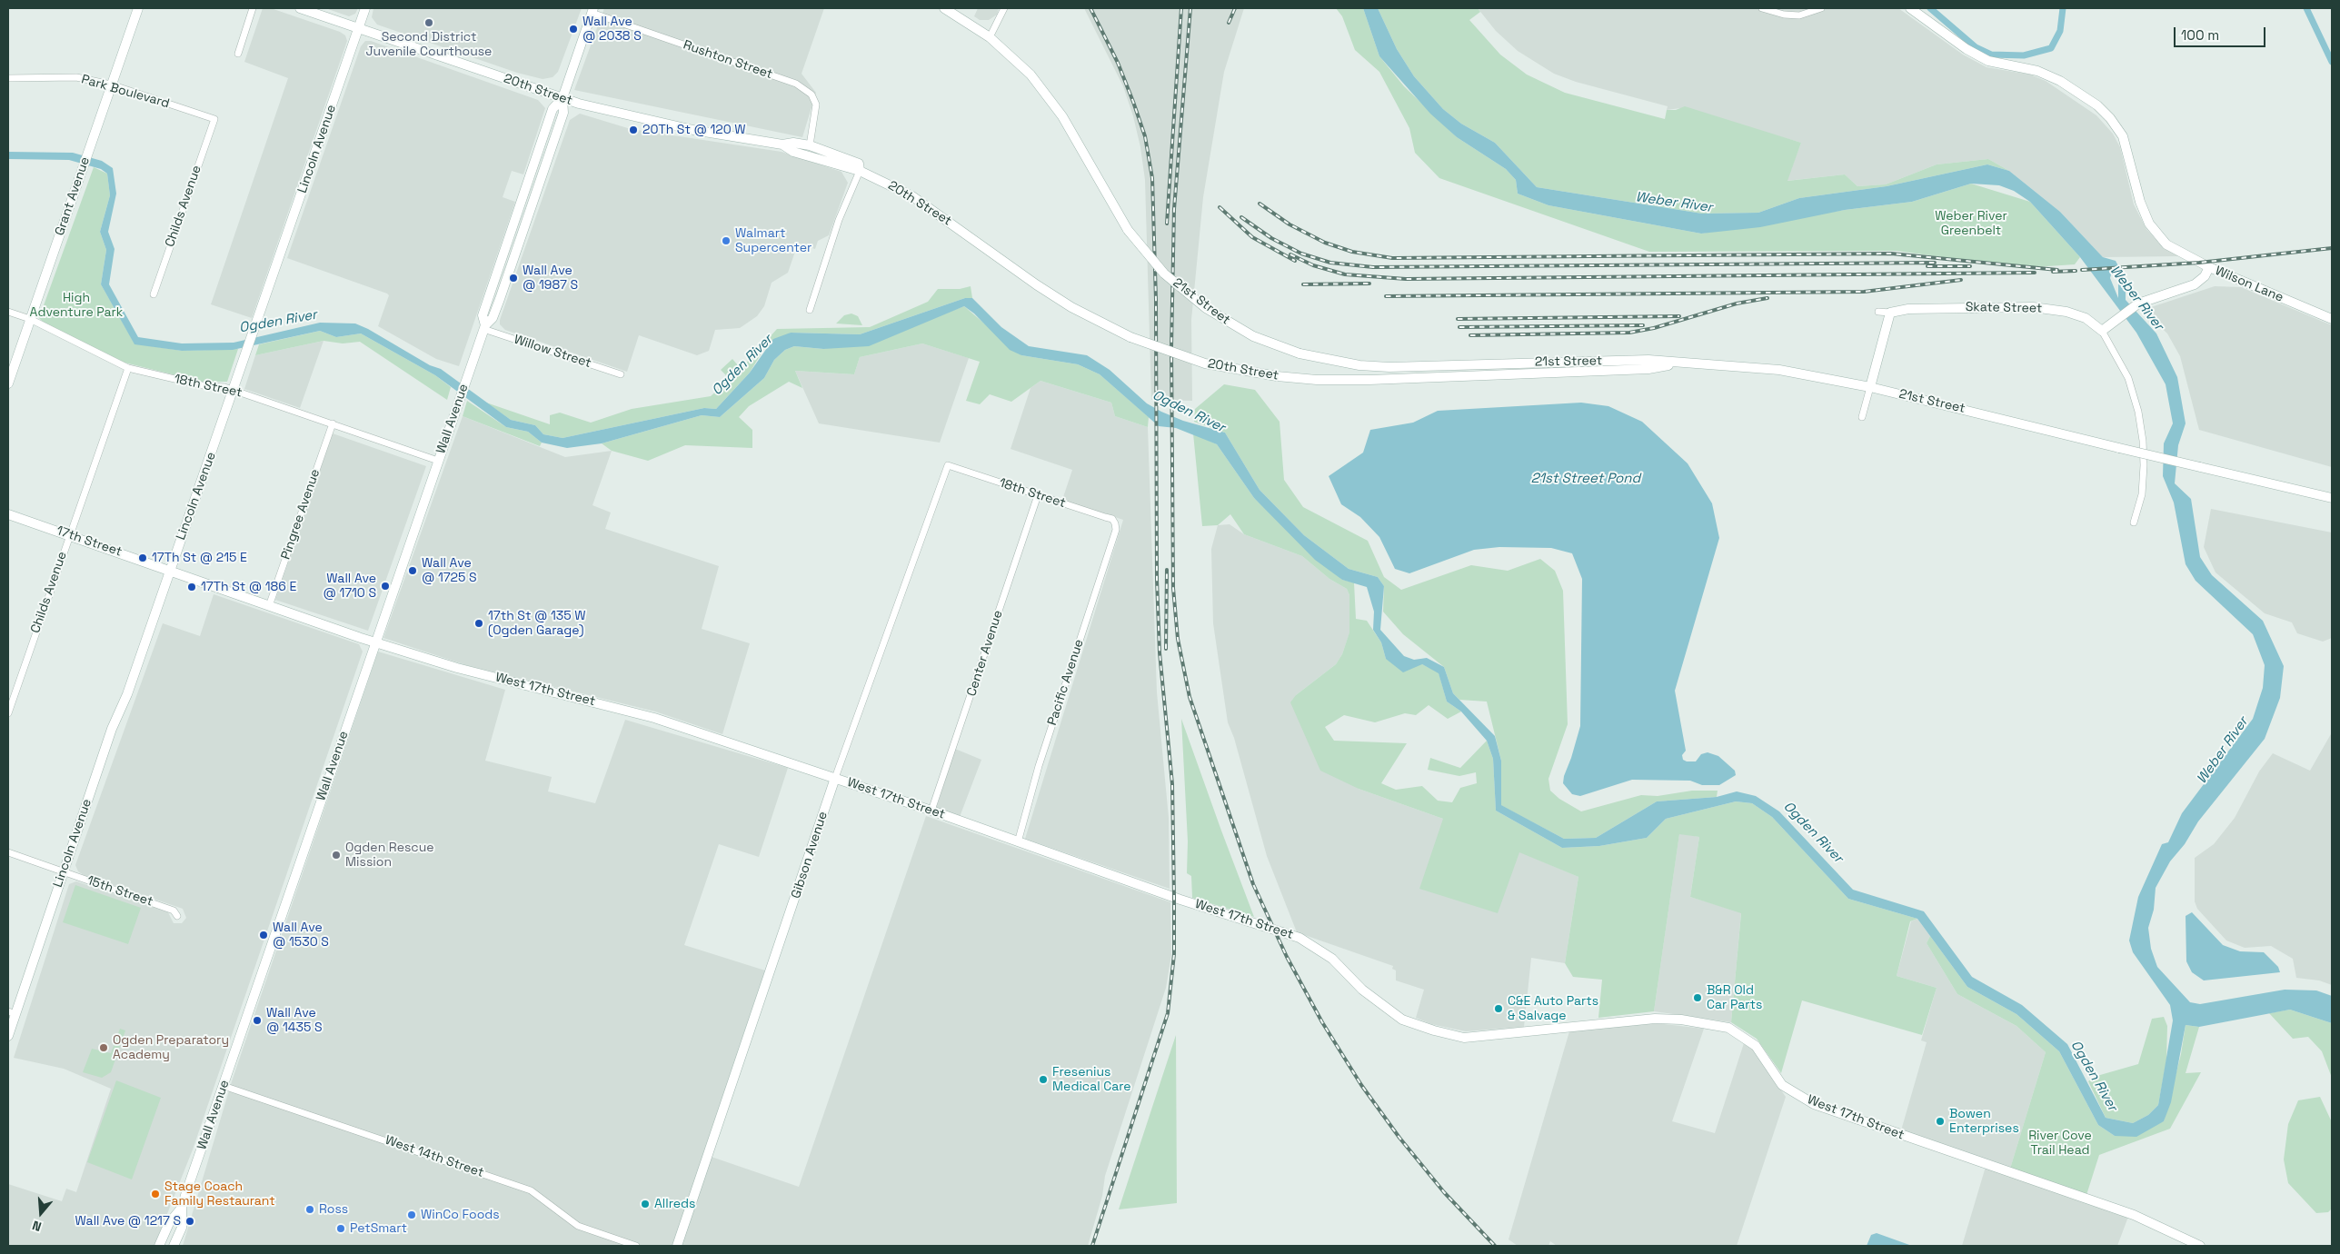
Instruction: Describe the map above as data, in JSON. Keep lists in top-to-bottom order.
{
  "streets": {
    "street": [
      "Rushton Street",
      "20th Street",
      "Park Boulevard",
      "Lincoln Avenue",
      "Grant Avenue",
      "Childs Avenue",
      "Wilson Lane",
      "21st Street",
      "Skate Street",
      "Willow Street",
      "18th Street",
      "Wall Avenue",
      "Pingree Avenue",
      "17th Street",
      "Center Avenue",
      "Pacific Avenue",
      "West 17th Street",
      "Gibson Avenue",
      "15th Street",
      "West 14th Street"
    ]
  },
  "crossings": [
    ["Rushton Street", "20th Street"],
    ["Rushton Street", "Wall Avenue"],
    ["20th Street", "Lincoln Avenue"],
    ["20th Street", "21st Street"],
    ["20th Street", "Wall Avenue"],
    ["Park Boulevard", "Grant Avenue"],
    ["Park Boulevard", "Childs Avenue"],
    ["Lincoln Avenue", "18th Street"],
    ["Lincoln Avenue", "17th Street"],
    ["Lincoln Avenue", "15th Street"],
    ["Grant Avenue", "18th Street"],
    ["Childs Avenue", "18th Street"],
    ["Childs Avenue", "17th Street"],
    ["Wilson Lane", "Skate Street"],
    ["Willow Street", "Wall Avenue"],
    ["18th Street", "Wall Avenue"],
    ["18th Street", "Pingree Avenue"],
    ["18th Street", "Center Avenue"],
    ["18th Street", "Pacific Avenue"],
    ["18th Street", "Gibson Avenue"],
    ["Wall Avenue", "17th Street"],
    ["Wall Avenue", "West 17th Street"],
    ["Wall Avenue", "West 14th Street"],
    ["Pingree Avenue", "17th Street"],
    ["17th Street", "West 17th Street"],
    ["Center Avenue", "West 17th Street"],
    ["Pacific Avenue", "West 17th Street"],
    ["West 17th Street", "Gibson Avenue"]
  ],
  "water": ["Weber River", "Ogden River", "21st Street Pond"],
  "parks": ["Weber River Greenbelt", "High Adventure Park", "River Cove Trail Head"],
  "places": [
    "Second District Juvenile Courthouse",
    "Wall Ave @ 2038 S",
    "20Th St @ 120 W",
    "Walmart Supercenter",
    "Wall Ave @ 1987 S",
    "17Th St @ 215 E",
    "Wall Ave @ 1725 S",
    "Wall Ave @ 1710 S",
    "17Th St @ 186 E",
    "17th St @ 135 W (Ogden Garage)",
    "Ogden Rescue Mission",
    "Wall Ave @ 1530 S",
    "B&R Old Car Parts",
    "C&E Auto Parts & Salvage",
    "Wall Ave @ 1435 S",
    "Ogden Preparatory Academy",
    "Fresenius Medical Care",
    "Bowen Enterprises",
    "Stage Coach Family Restaurant",
    "Allreds",
    "Ross",
    "WinCo Foods",
    "Wall Ave @ 1217 S",
    "PetSmart"
  ],
  "scale_bar": "100 m",
  "north": "bottom"
}
